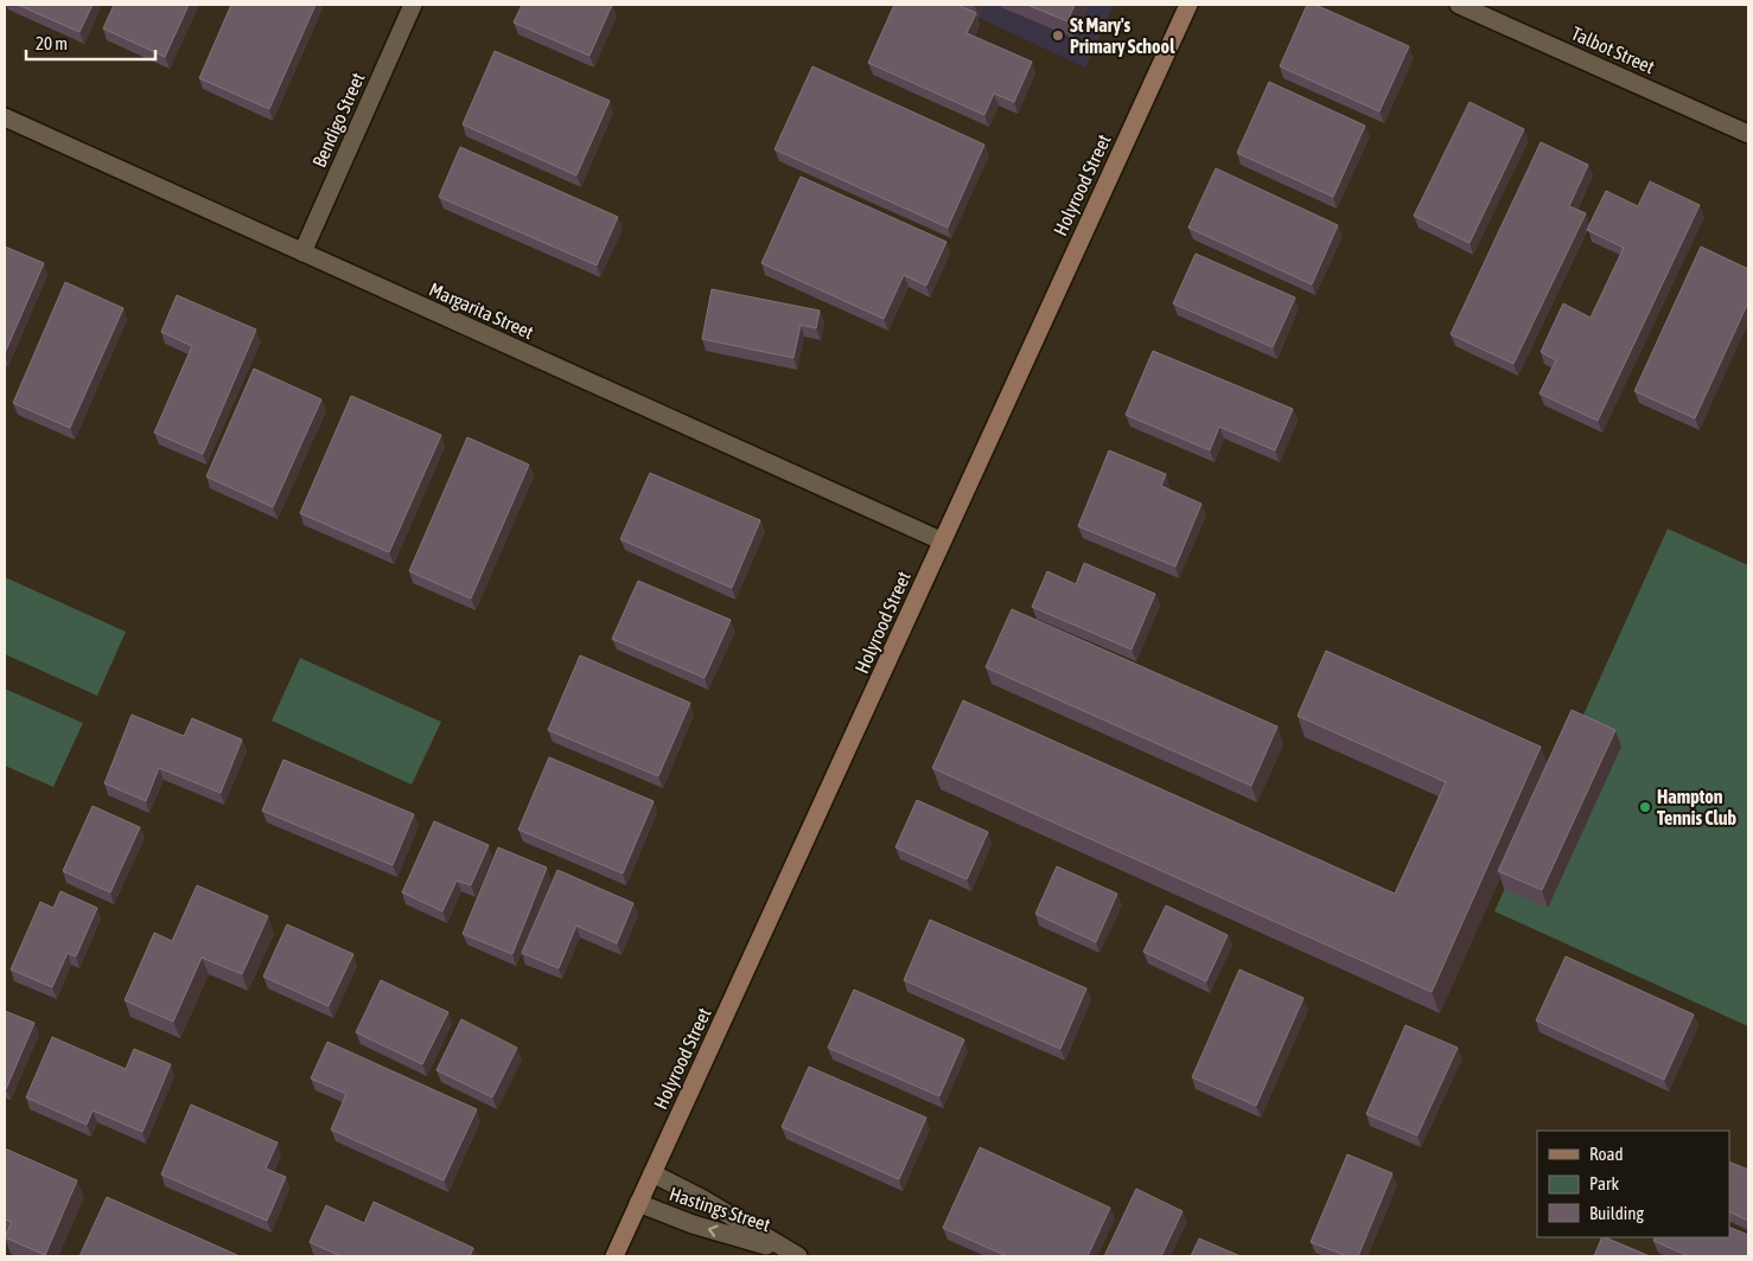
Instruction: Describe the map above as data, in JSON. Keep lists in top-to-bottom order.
{
  "streets": {
    "street": [
      "Talbot Street",
      "Bendigo Street",
      "Holyrood Street",
      "Margarita Street",
      "Hastings Street"
    ]
  },
  "crossings": [
    ["Bendigo Street", "Margarita Street"],
    ["Holyrood Street", "Margarita Street"],
    ["Holyrood Street", "Hastings Street"]
  ],
  "places": ["St Mary's Primary School", "Hampton Tennis Club"],
  "legend": ["Road", "Park", "Building"],
  "scale_bar": "20 m"
}
